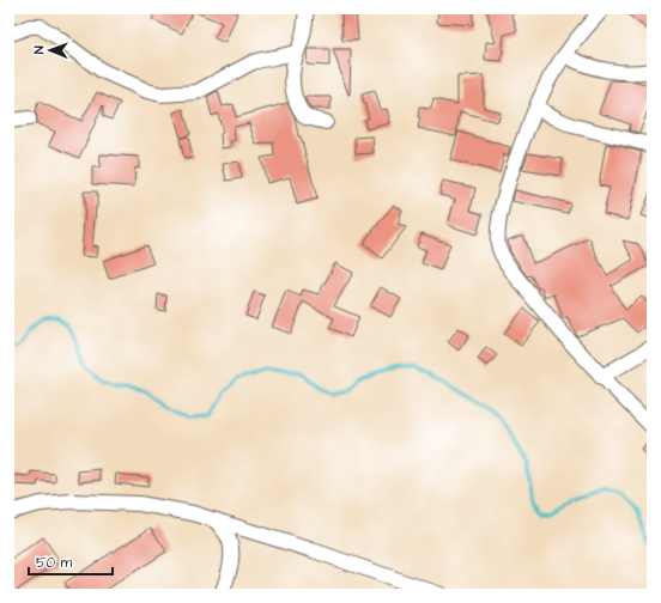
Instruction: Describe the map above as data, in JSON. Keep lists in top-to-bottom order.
{
  "scale_bar": "50 m",
  "north": "left"
}
